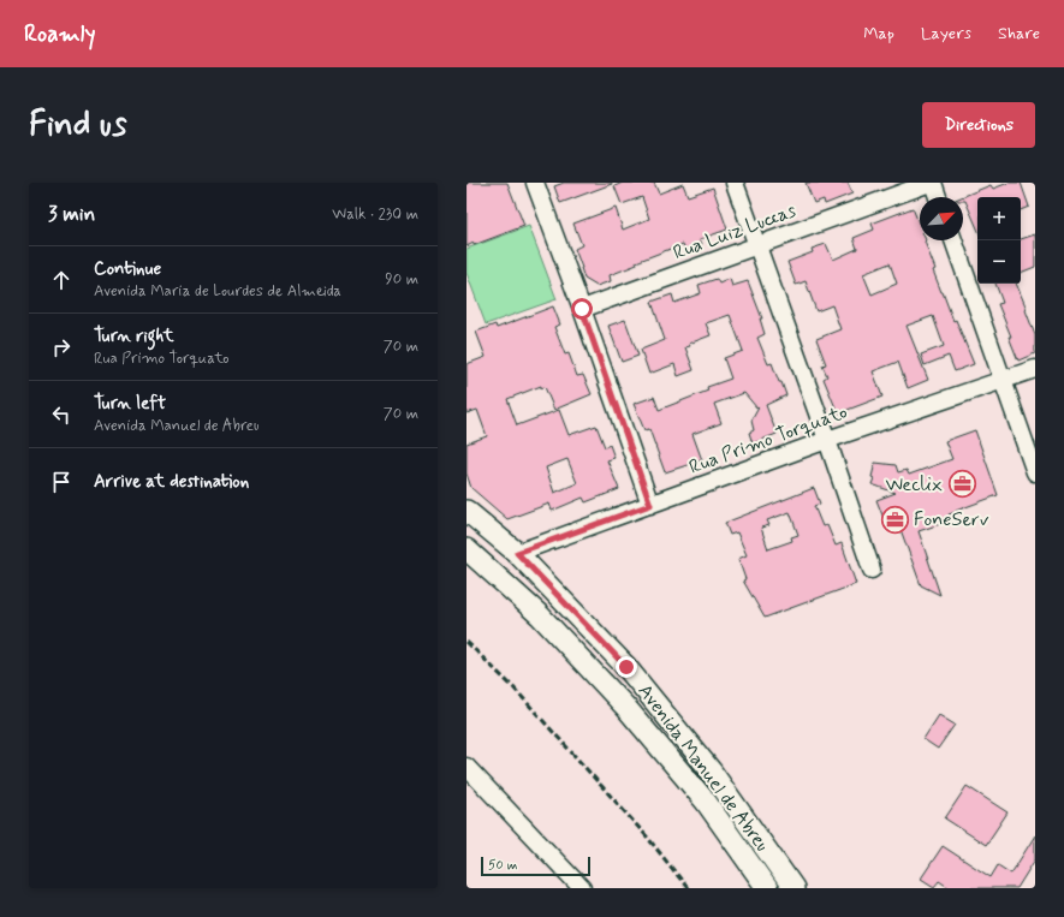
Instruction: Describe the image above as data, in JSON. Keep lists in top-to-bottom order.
{
  "streets": {
    "main road": ["Avenida Manuel de Abreu"],
    "street": ["Rua Luiz Luccas", "Rua Primo Torquato"]
  },
  "crossings": [
    ["Rua Primo Torquato", "Avenida Manuel de Abreu"]
  ],
  "places": {
    "office": ["Weclix", "FoneServ"]
  },
  "scale_bar": "50 m",
  "north": "top right",
  "page": {
    "header": "Roamly",
    "nav": ["Map", "Layers", "Share"],
    "buttons": "Directions",
    "title": "Find us",
    "heading": ["3 min", "Walk · 230 m"],
    "map_buttons": ["+", "−"],
    "list": [
      ["Continue", "Avenida Maria de Lourdes de Almeida", "90 m"],
      ["Turn right", "Rua Primo Torquato", "70 m"],
      ["Turn left", "Avenida Manuel de Abreu", "70 m"],
      "Arrive at destination"
    ],
    "scale": "50 m"
  }
}
